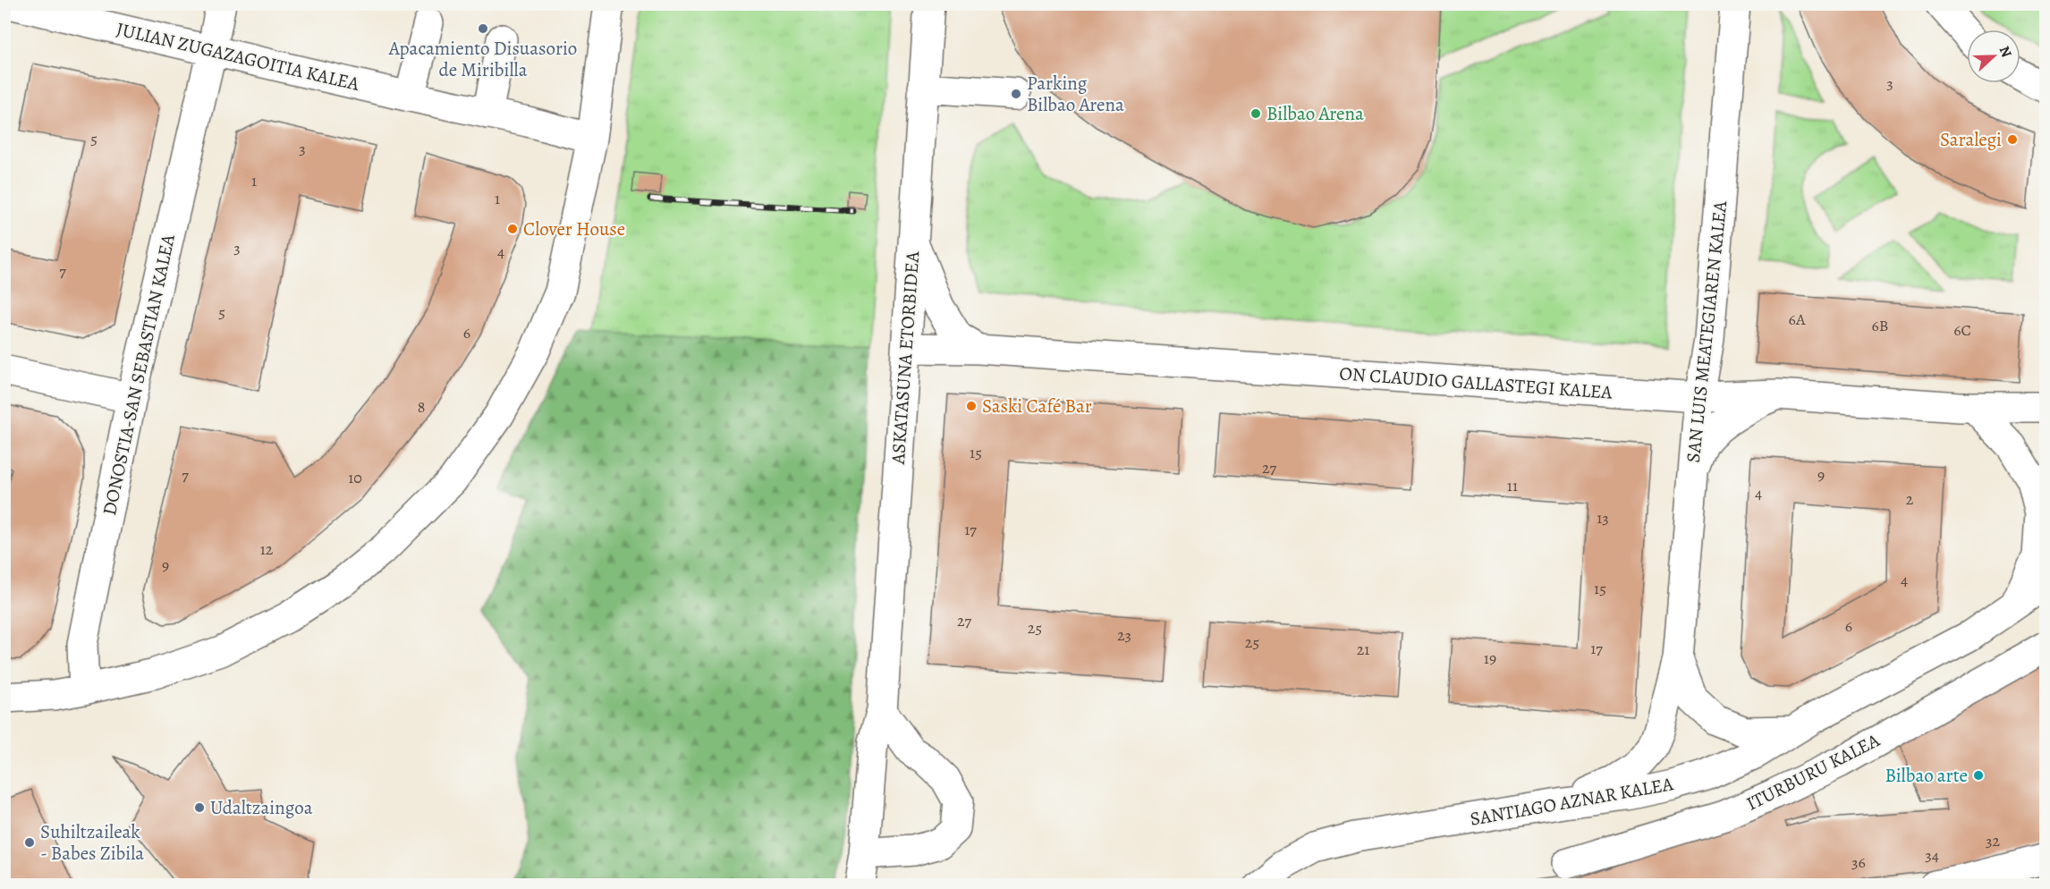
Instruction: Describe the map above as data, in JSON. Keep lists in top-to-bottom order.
{
  "streets": {
    "street": [
      "JULIAN ZUGAZAGOITIA KALEA",
      "SAN LUIS MEATEGIAREN KALEA",
      "ASKATASUNA ETORBIDEA",
      "DONOSTIA-SAN SEBASTIAN KALEA",
      "ON CLAUDIO GALLASTEGI KALEA",
      "ITURBURU KALEA",
      "SANTIAGO AZNAR KALEA"
    ]
  },
  "crossings": [
    ["SAN LUIS MEATEGIAREN KALEA", "ON CLAUDIO GALLASTEGI KALEA"],
    ["SAN LUIS MEATEGIAREN KALEA", "SANTIAGO AZNAR KALEA"],
    ["ASKATASUNA ETORBIDEA", "ON CLAUDIO GALLASTEGI KALEA"]
  ],
  "places": [
    "Apacamiento Disuasorio de Miribilla",
    "Parking Bilbao Arena",
    "Bilbao Arena",
    "Saralegi",
    "Clover House",
    "Saski Café Bar",
    "Bilbao arte",
    "Udaltzaingoa",
    "Suhiltzaileak - Babes Zibila"
  ],
  "house_numbers": [
    "3",
    "5",
    "3",
    "1",
    "1",
    "3",
    "4",
    "7",
    "5",
    "6A",
    "6B",
    "6C",
    "6",
    "8",
    "15",
    "27",
    "7",
    "9",
    "10",
    "11",
    "4",
    "2",
    "13",
    "17",
    "12",
    "9",
    "4",
    "15",
    "27",
    "6",
    "25",
    "23",
    "25",
    "17",
    "21",
    "19",
    "32",
    "34",
    "36"
  ],
  "north": "right"
}
